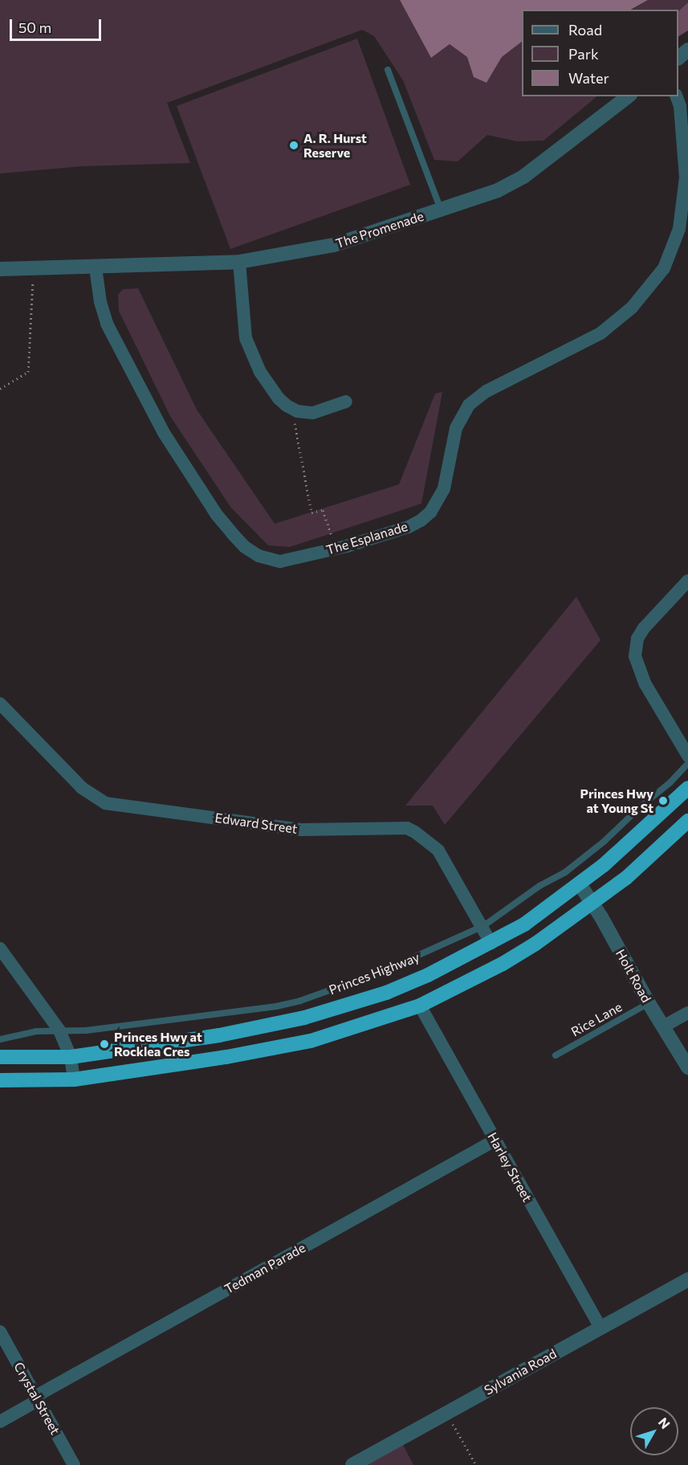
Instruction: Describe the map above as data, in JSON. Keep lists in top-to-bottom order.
{
  "streets": {
    "highway": ["Princes Highway"],
    "street": [
      "The Promenade",
      "The Esplanade",
      "Edward Street",
      "Holt Road",
      "Harley Street",
      "Tedman Parade",
      "Sylvania Road",
      "Crystal Street"
    ],
    "lane": ["Rice Lane"]
  },
  "crossings": [
    ["The Promenade", "The Esplanade"],
    ["Edward Street", "Princes Highway"],
    ["Princes Highway", "Holt Road"],
    ["Holt Road", "Rice Lane"],
    ["Harley Street", "Tedman Parade"],
    ["Harley Street", "Sylvania Road"],
    ["Tedman Parade", "Crystal Street"]
  ],
  "places": ["A. R. Hurst Reserve", "Princes Hwy at Young St", "Princes Hwy at Rocklea Cres"],
  "legend": ["Road", "Park", "Water"],
  "scale_bar": "50 m",
  "north": "top right"
}
